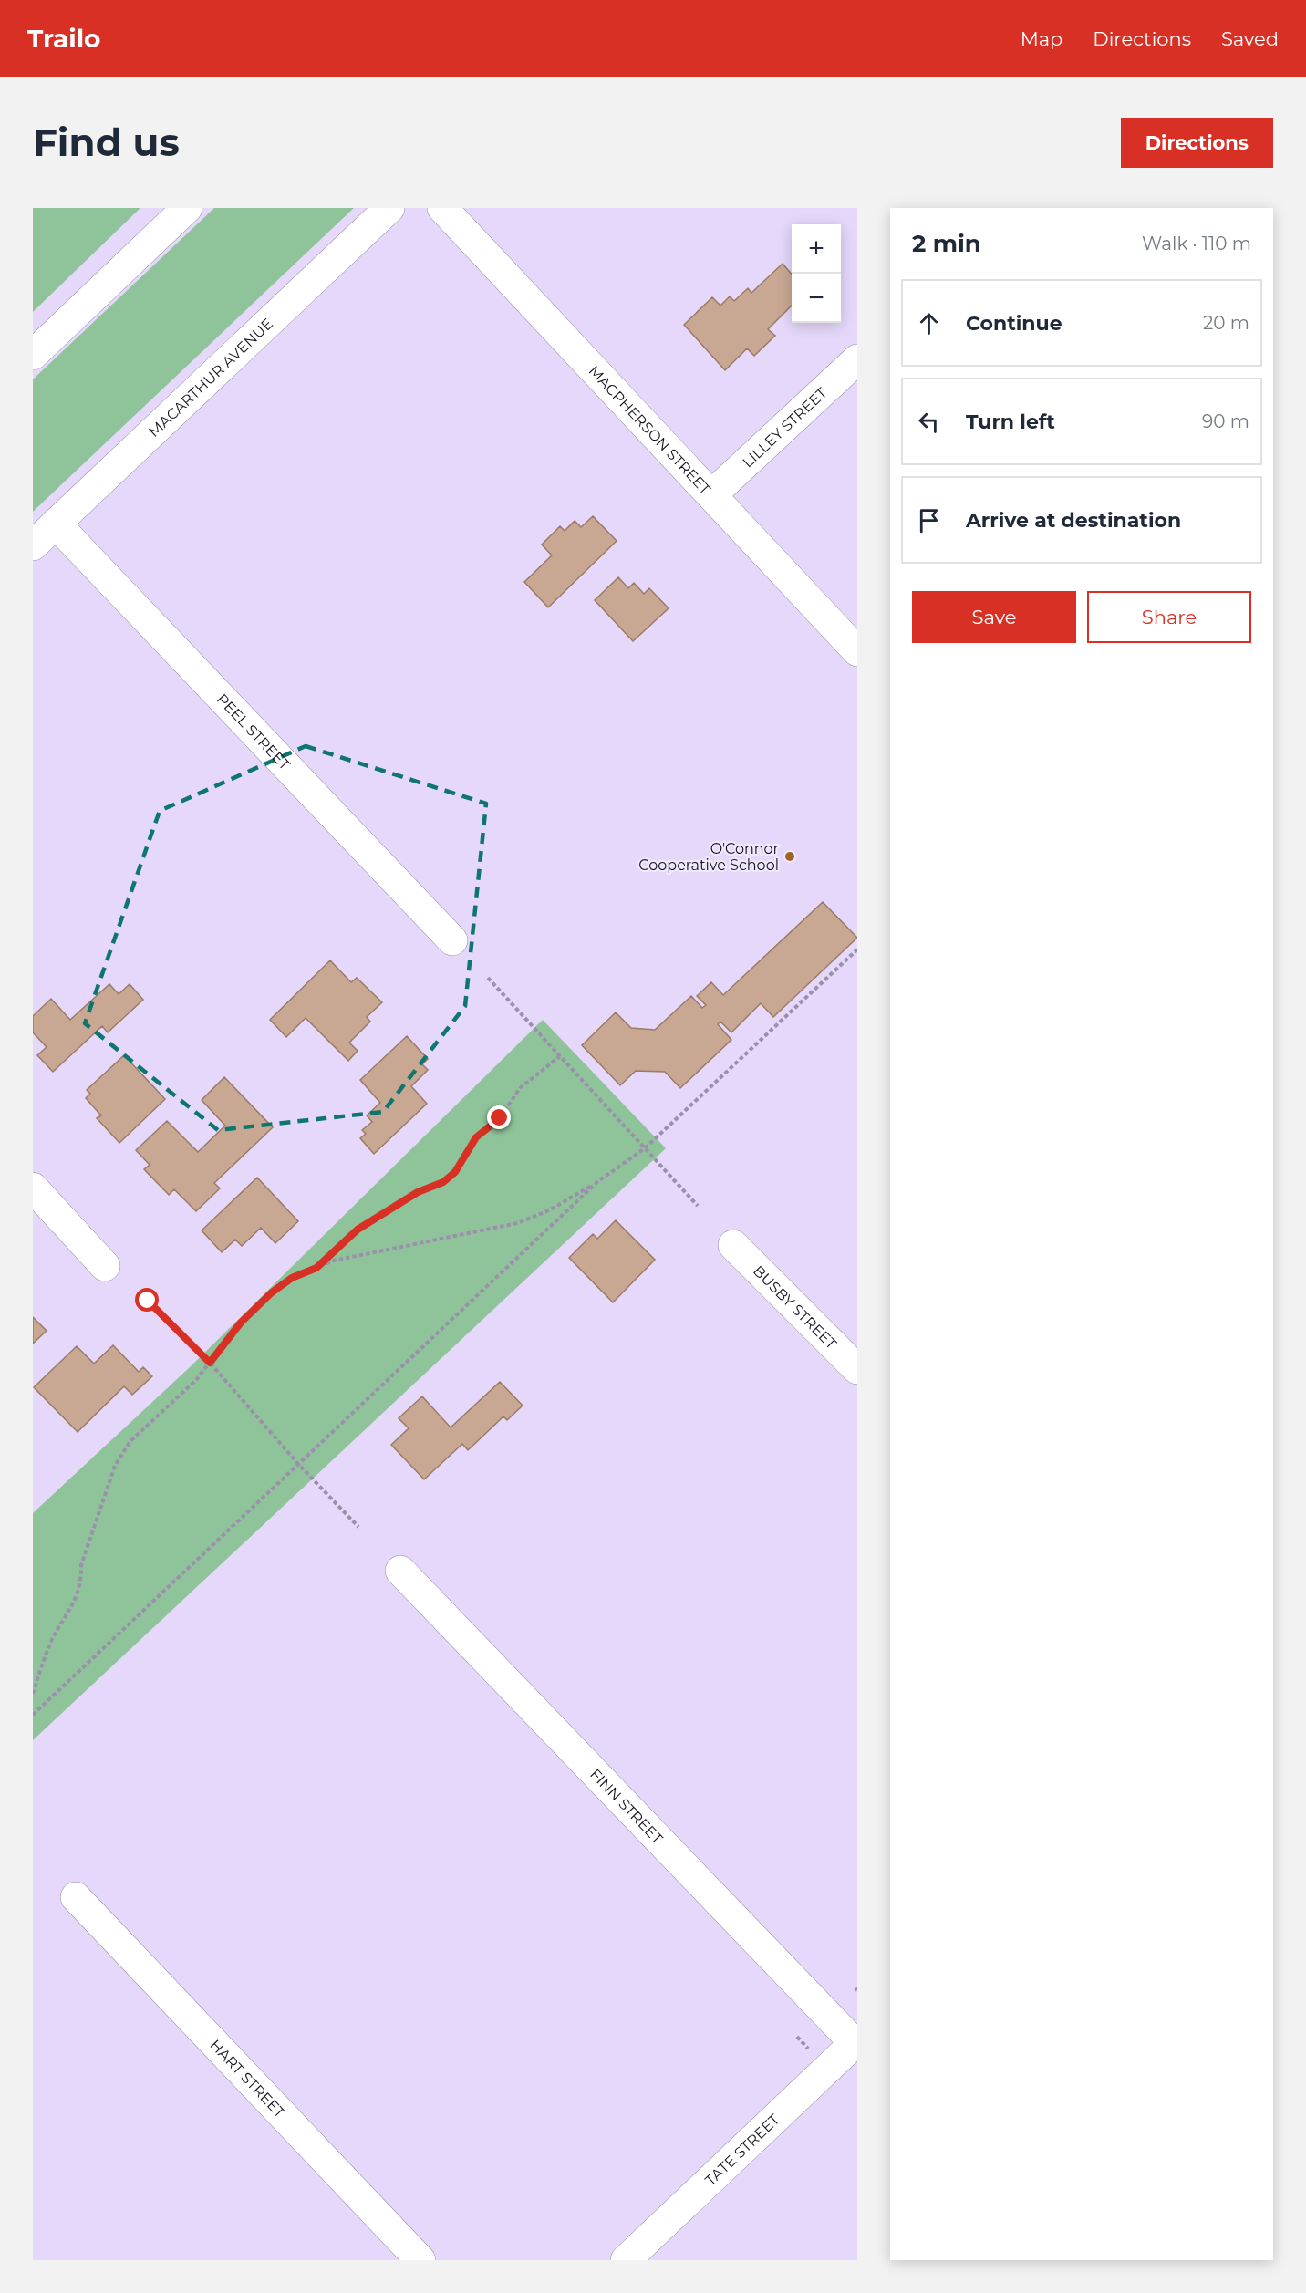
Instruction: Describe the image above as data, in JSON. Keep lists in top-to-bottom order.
{
  "streets": {
    "street": [
      "MACARTHUR AVENUE",
      "LILLEY STREET",
      "MACPHERSON STREET",
      "PEEL STREET",
      "BUSBY STREET",
      "FINN STREET",
      "HART STREET",
      "TATE STREET"
    ]
  },
  "crossings": [
    ["MACARTHUR AVENUE", "PEEL STREET"],
    ["LILLEY STREET", "MACPHERSON STREET"],
    ["FINN STREET", "TATE STREET"]
  ],
  "places": ["O'Connor Cooperative School"],
  "page": {
    "header": "Trailo",
    "nav": ["Map", "Directions", "Saved"],
    "buttons": [
      "Directions",
      ["Save", "Share"]
    ],
    "title": "Find us",
    "heading": ["2 min", "Walk · 110 m"],
    "map_buttons": ["+", "−"],
    "list": [
      ["Continue", "20 m"],
      ["Turn left", "90 m"],
      "Arrive at destination"
    ]
  }
}
